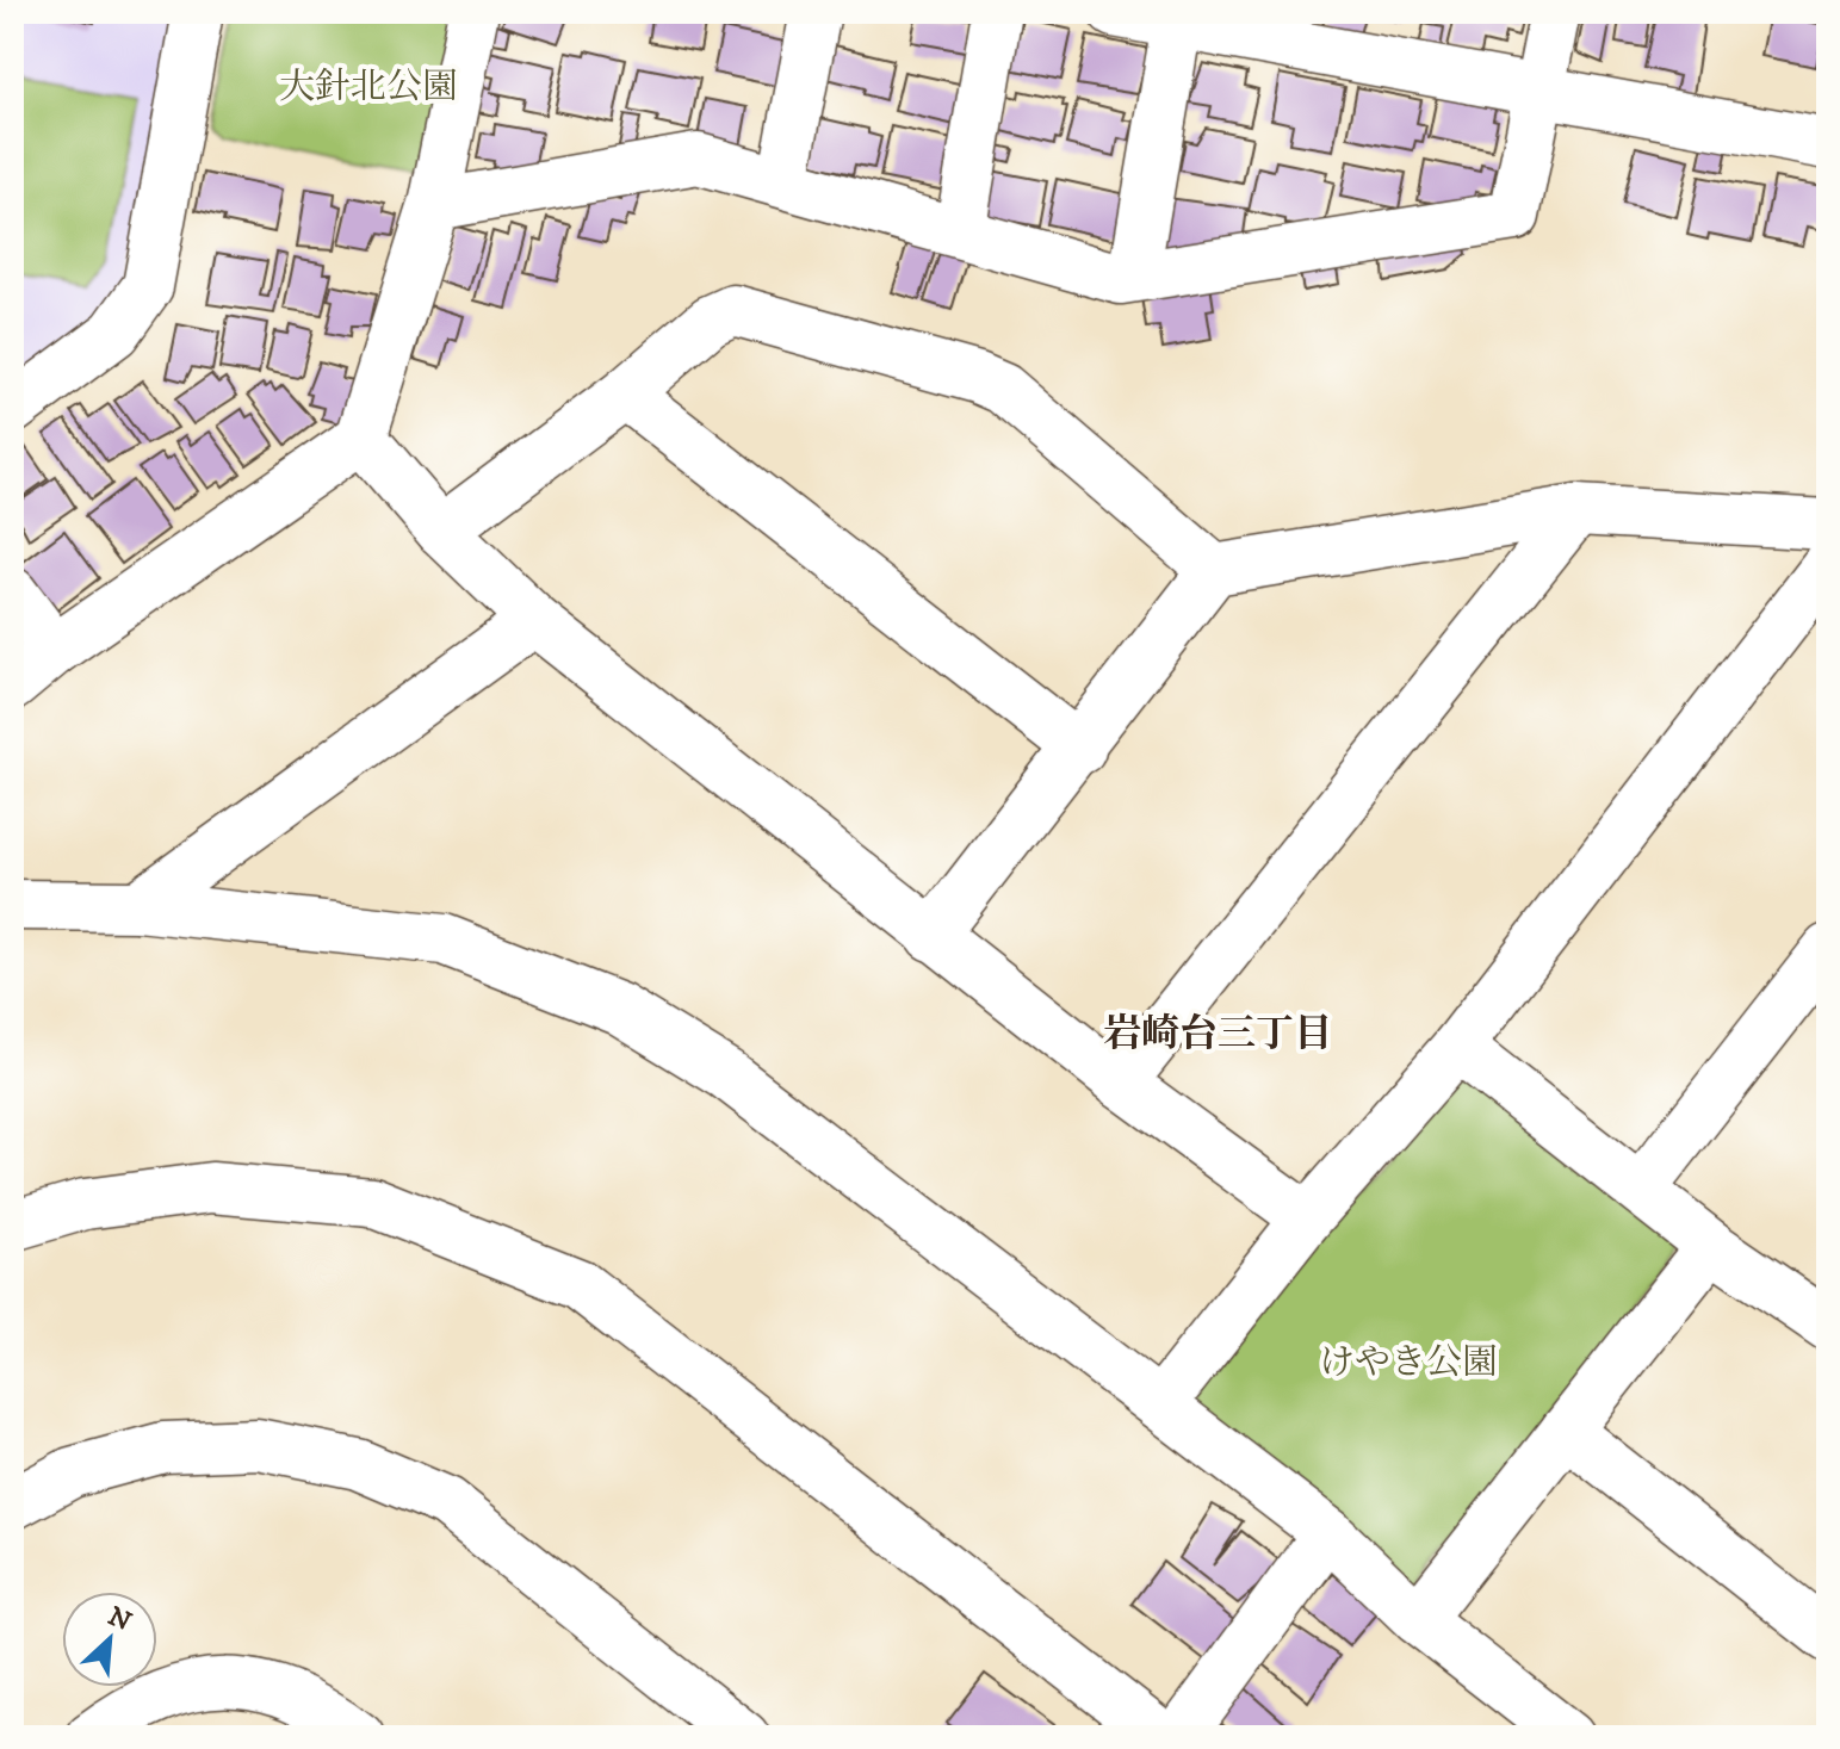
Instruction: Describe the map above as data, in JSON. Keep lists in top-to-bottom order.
{
  "districts": ["岩崎台三丁目"],
  "parks": ["大針北公園", "けやき公園"],
  "north": "top right"
}
